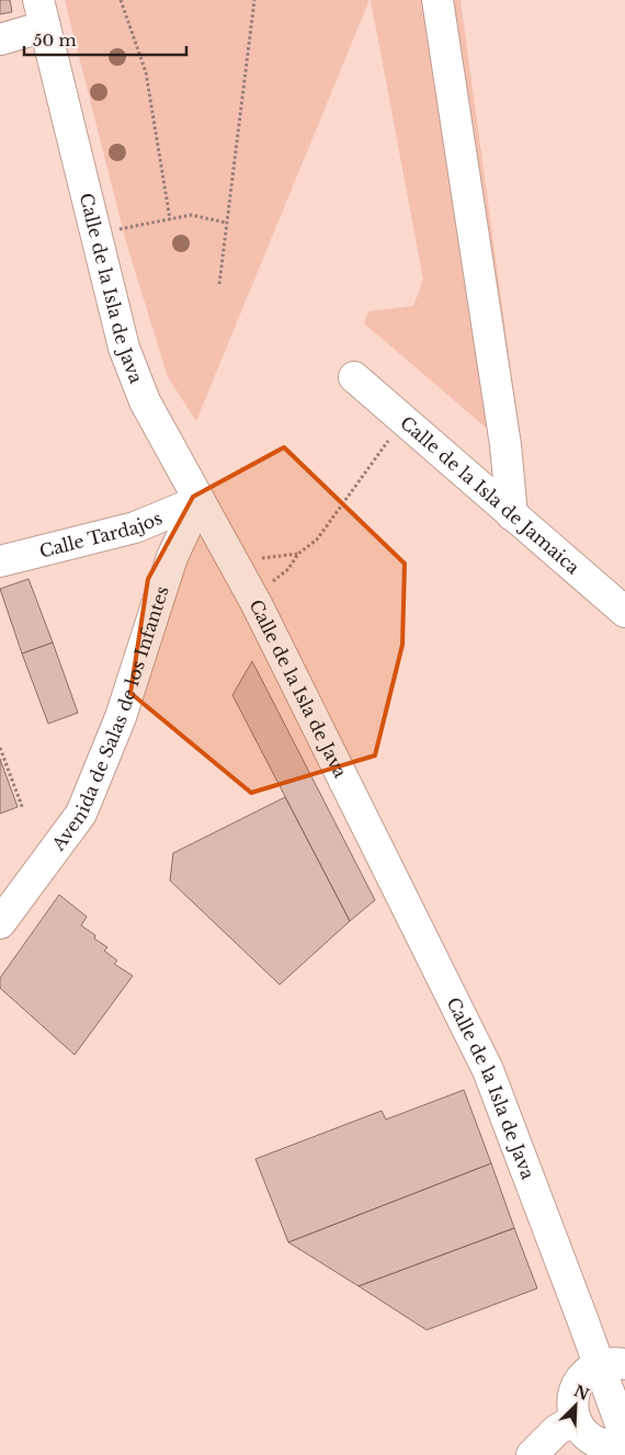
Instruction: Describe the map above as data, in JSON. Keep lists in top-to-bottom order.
{
  "streets": {
    "street": [
      "Calle de la Isla de Java",
      "Calle de la Isla de Jamaica",
      "Calle Tardajos",
      "Avenida de Salas de los Infantes"
    ]
  },
  "crossings": [
    ["Calle de la Isla de Java", "Calle Tardajos"],
    ["Calle de la Isla de Java", "Avenida de Salas de los Infantes"],
    ["Calle Tardajos", "Avenida de Salas de los Infantes"]
  ],
  "scale_bar": "50 m",
  "north": "top right"
}
